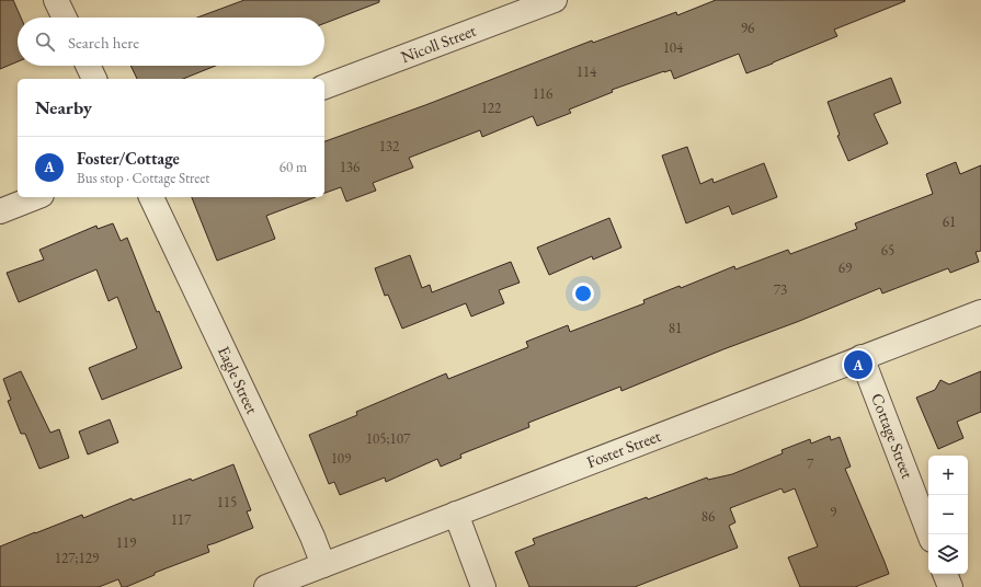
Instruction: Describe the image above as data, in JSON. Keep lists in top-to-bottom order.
{
  "streets": {
    "street": [
      "Nicoll Street",
      "Eagle Street",
      "Cottage Street",
      "Foster Street"
    ]
  },
  "crossings": [
    ["Eagle Street", "Foster Street"],
    ["Cottage Street", "Foster Street"]
  ],
  "house_numbers": [
    "96",
    "104",
    "114",
    "116",
    "122",
    "132",
    "136",
    "61",
    "65",
    "69",
    "73",
    "81",
    "105;107",
    "109",
    "7",
    "115",
    "9",
    "86",
    "117",
    "119",
    "127;129"
  ],
  "page": {
    "search": "Search here",
    "heading": "Nearby",
    "list": [
      {
        "mark": "A",
        "name": "Foster/Cottage",
        "note": "Bus stop · Cottage Street",
        "value": "60 m"
      }
    ],
    "pins": "A",
    "map_buttons": ["+", "−"]
  }
}
